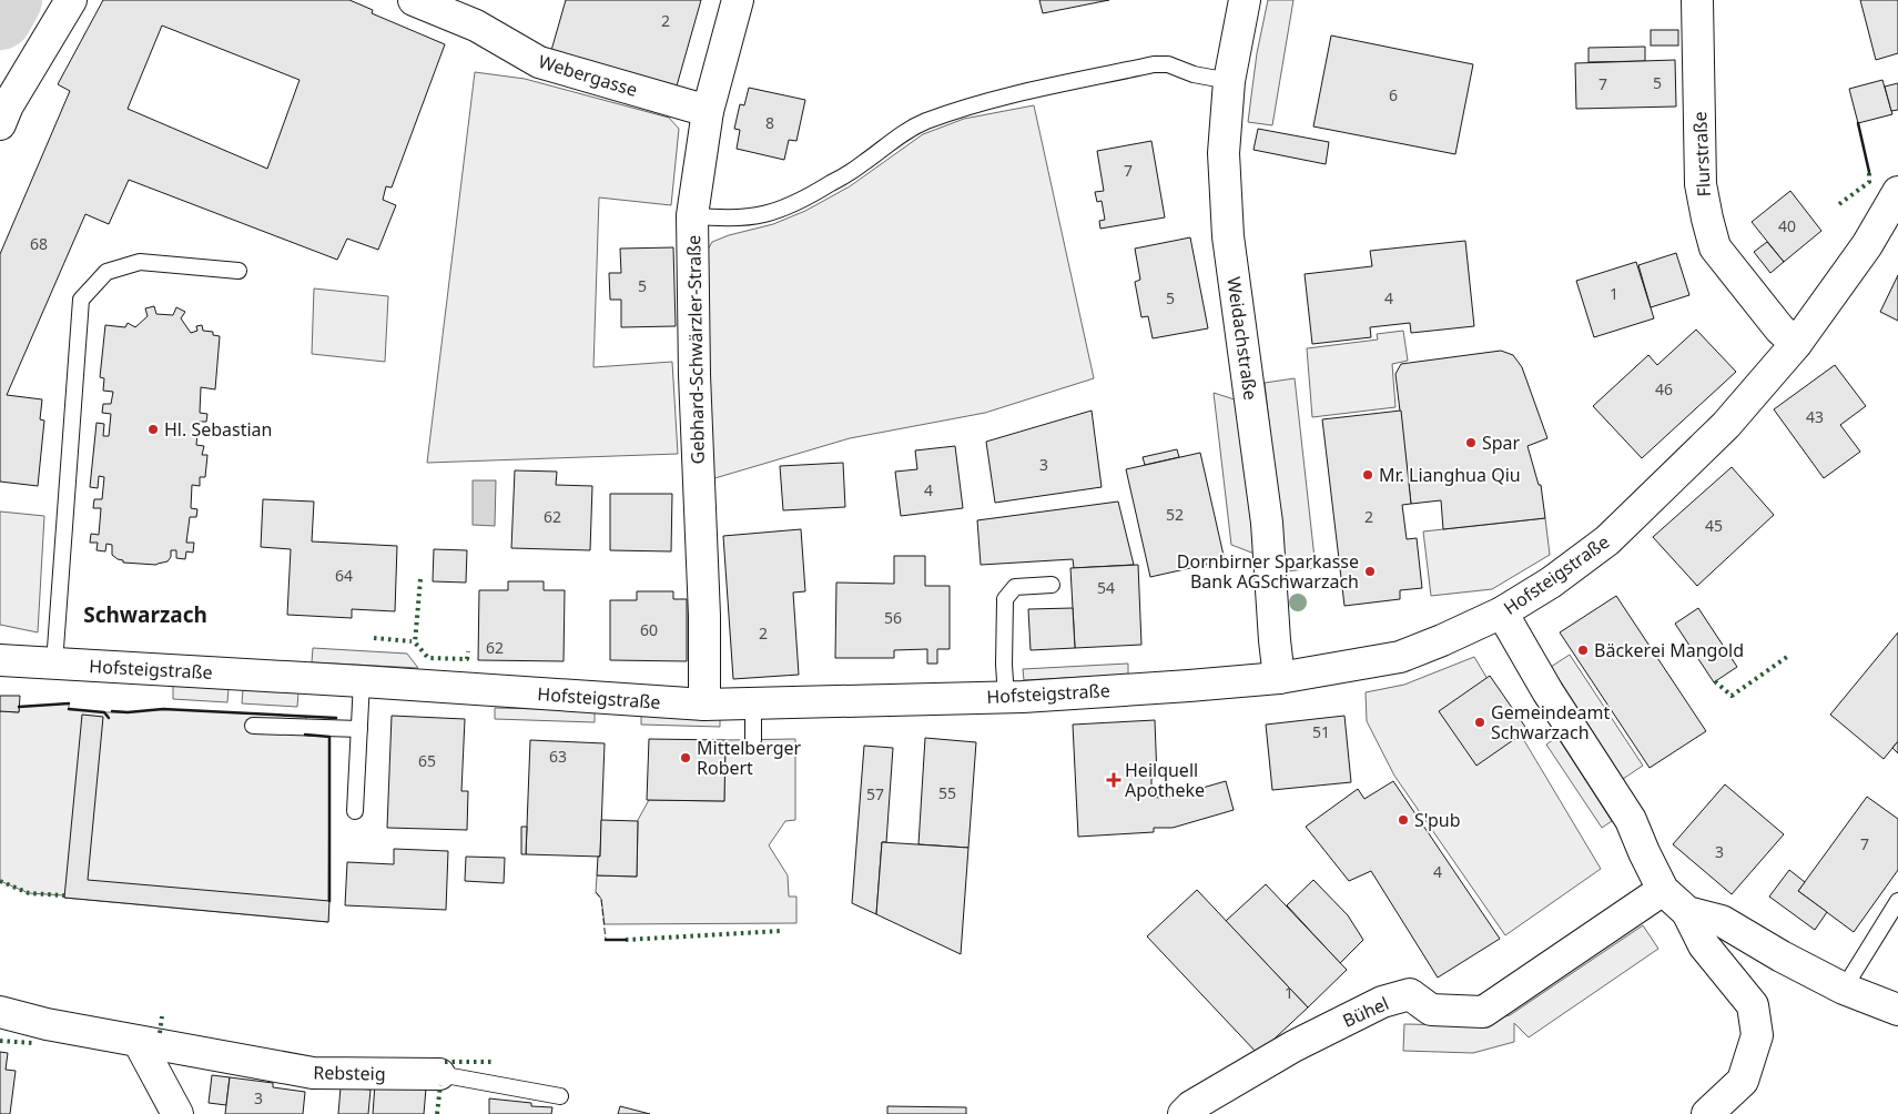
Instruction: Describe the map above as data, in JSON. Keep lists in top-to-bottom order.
{
  "streets": {
    "street": [
      "Webergasse",
      "Flurstraße",
      "Weidachstraße",
      "Gebhard-Schwärzler-Straße",
      "Hofsteigstraße",
      "Bühel",
      "Rebsteig"
    ]
  },
  "crossings": [
    ["Webergasse", "Gebhard-Schwärzler-Straße"],
    ["Flurstraße", "Hofsteigstraße"],
    ["Weidachstraße", "Hofsteigstraße"],
    ["Gebhard-Schwärzler-Straße", "Hofsteigstraße"]
  ],
  "districts": ["Schwarzach"],
  "places": {
    "other": [
      "Hl. Sebastian",
      "Spar",
      "Mr. Lianghua Qiu",
      "Dornbirner Sparkasse Bank AGSchwarzach",
      "Bäckerei Mangold",
      "Gemeindeamt Schwarzach",
      "Mittelberger Robert",
      "S'pub"
    ],
    "health": ["Heilquell Apotheke"]
  },
  "house_numbers": [
    "2",
    "5",
    "7",
    "6",
    "8",
    "7",
    "40",
    "68",
    "5",
    "1",
    "5",
    "4",
    "46",
    "43",
    "3",
    "4",
    "52",
    "62",
    "2",
    "45",
    "64",
    "54",
    "56",
    "60",
    "2",
    "62",
    "51",
    "63",
    "65",
    "55",
    "57",
    "7",
    "3",
    "4",
    "1",
    "3"
  ]
}
